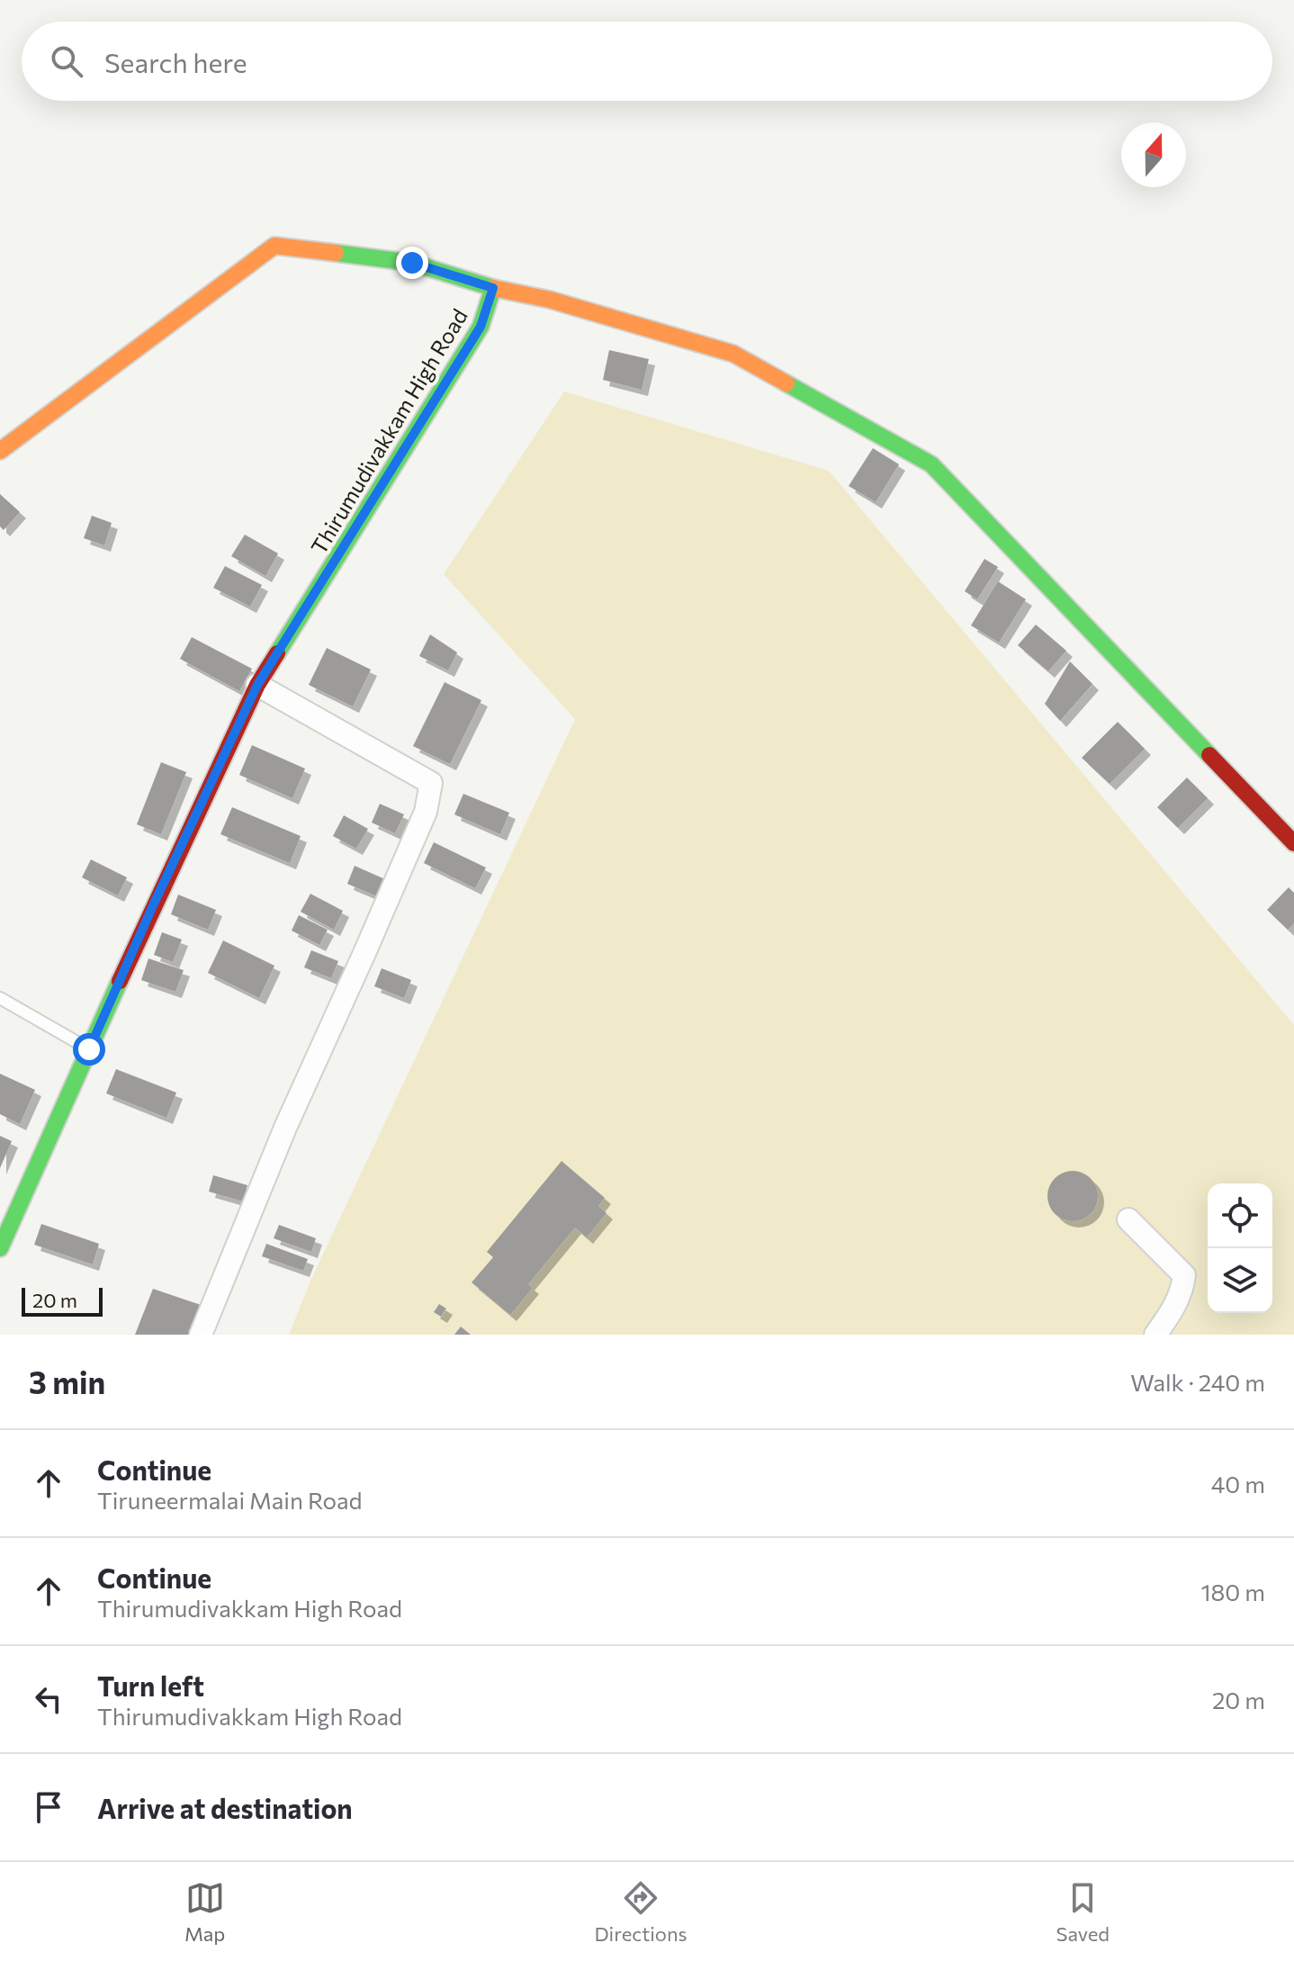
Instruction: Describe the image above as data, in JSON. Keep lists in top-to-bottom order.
{
  "streets": {
    "main road": ["Thirumudivakkam High Road"]
  },
  "scale_bar": "20 m",
  "north": "top",
  "page": {
    "search": "Search here",
    "scale": "20 m",
    "heading": ["3 min", "Walk · 240 m"],
    "list": [
      ["Continue", "Tiruneermalai Main Road", "40 m"],
      ["Continue", "Thirumudivakkam High Road", "180 m"],
      ["Turn left", "Thirumudivakkam High Road", "20 m"],
      "Arrive at destination"
    ],
    "nav": ["Map", "Directions", "Saved"]
  }
}
